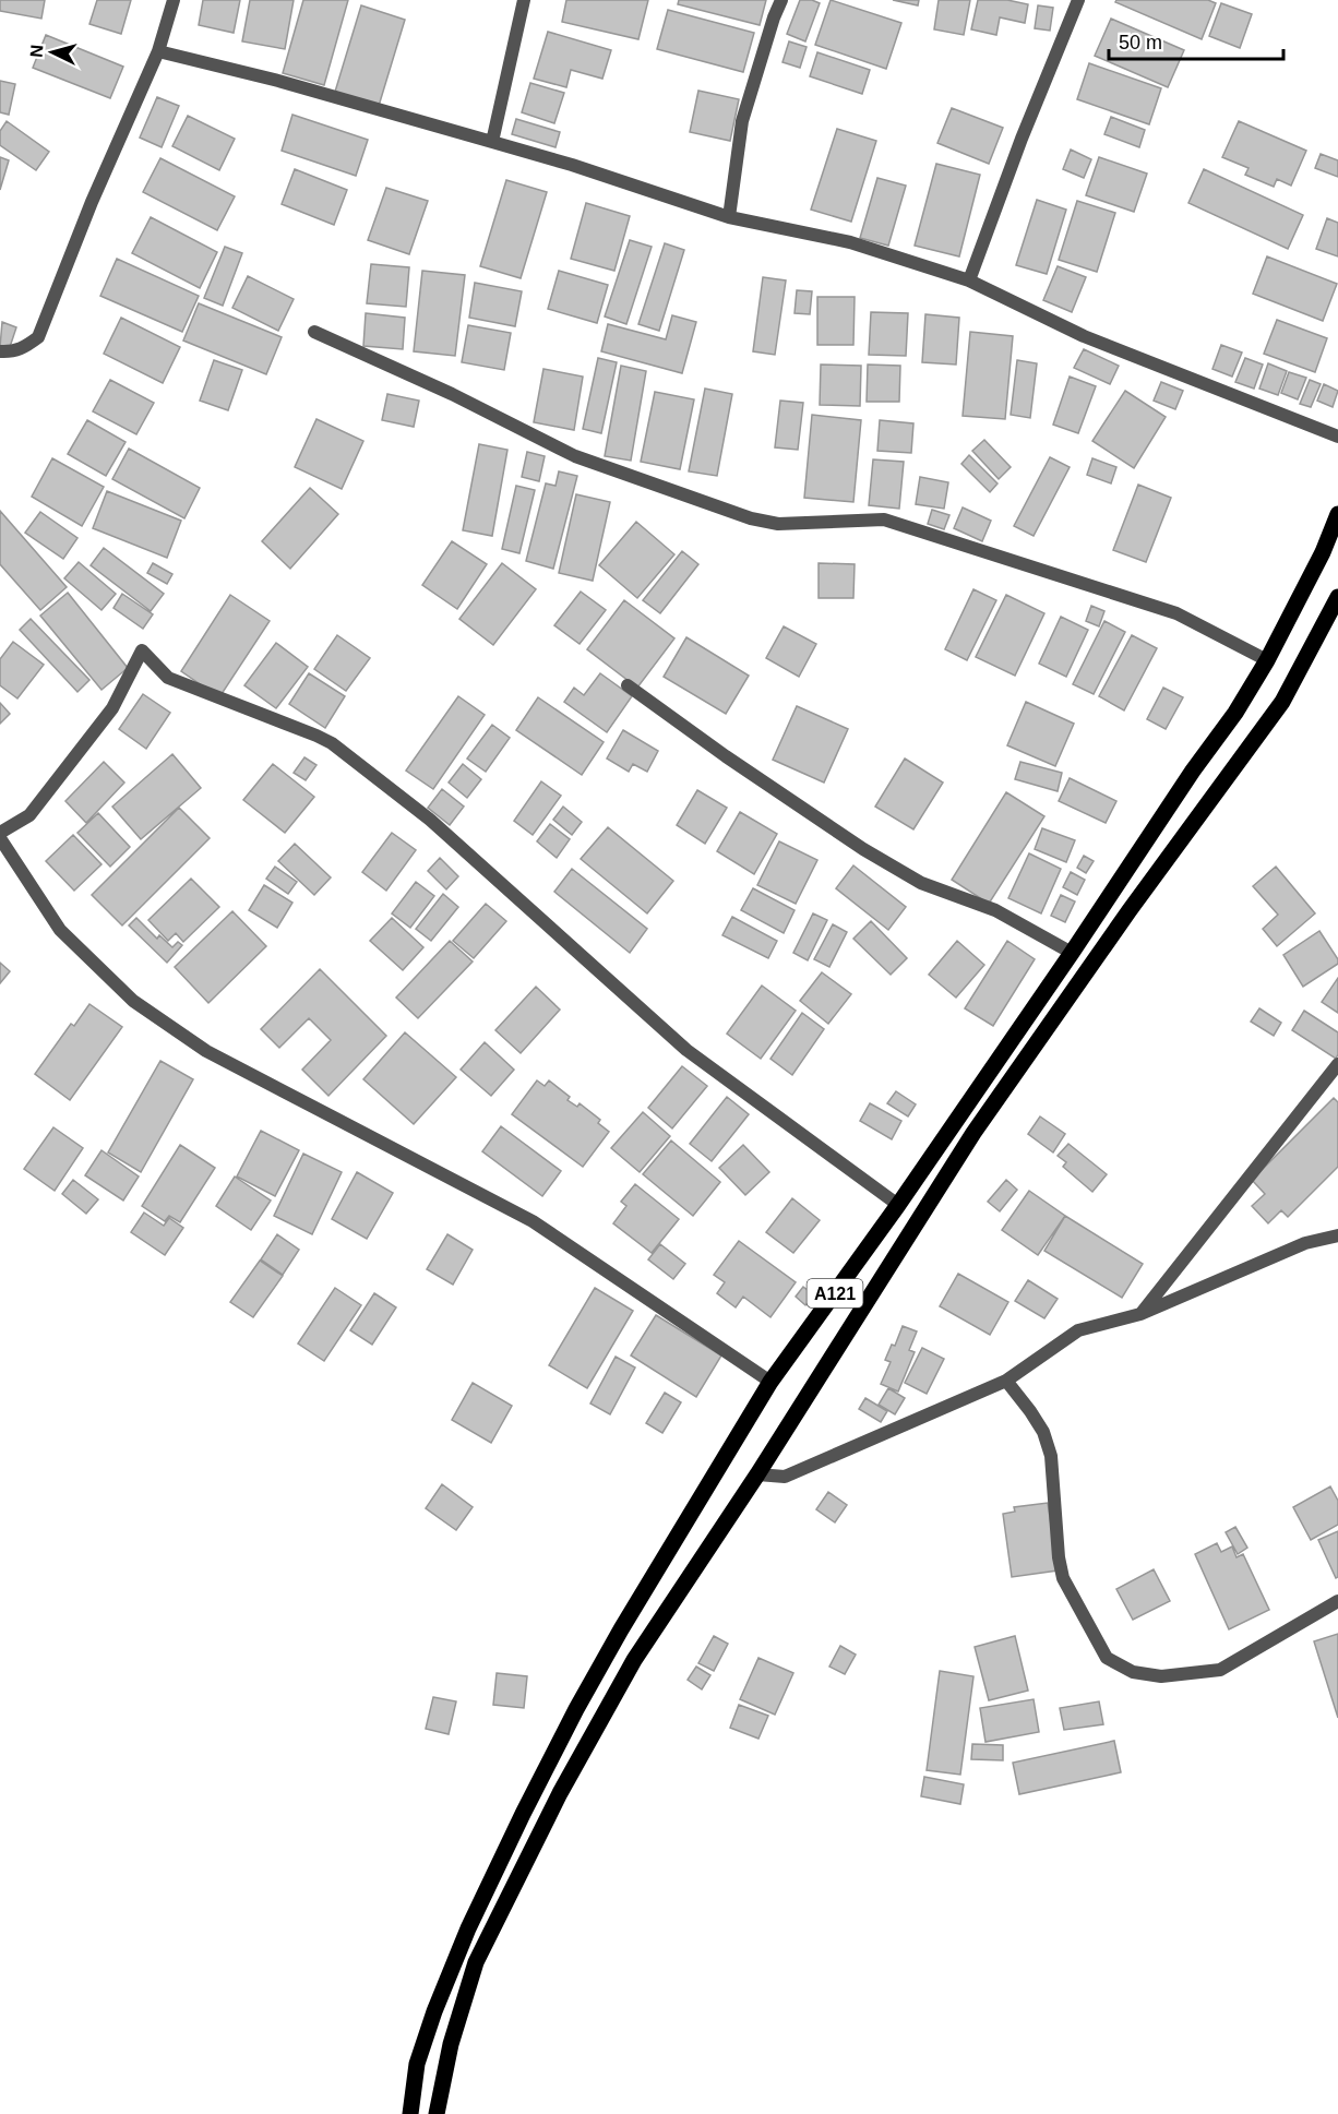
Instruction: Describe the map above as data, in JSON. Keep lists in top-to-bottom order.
{
  "streets": {
    "main road": ["A121"]
  },
  "scale_bar": "50 m",
  "north": "left"
}
